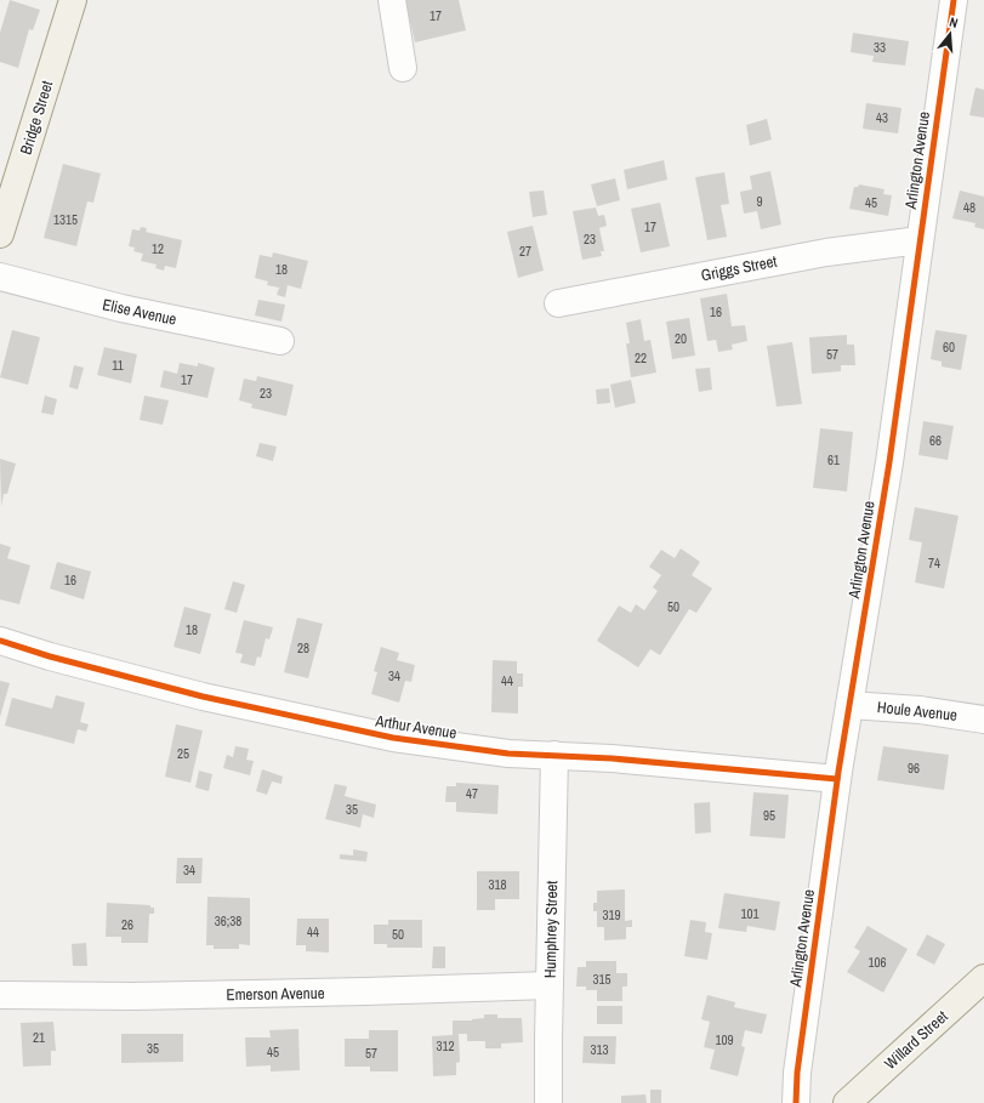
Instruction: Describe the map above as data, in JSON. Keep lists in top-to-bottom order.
{
  "streets": {
    "main road": ["Bridge Street", "Willard Street"],
    "street": [
      "Arlington Avenue",
      "Griggs Street",
      "Elise Avenue",
      "Houle Avenue",
      "Arthur Avenue",
      "Humphrey Street",
      "Emerson Avenue"
    ]
  },
  "crossings": [
    ["Arlington Avenue", "Griggs Street"],
    ["Arlington Avenue", "Houle Avenue"],
    ["Arlington Avenue", "Arthur Avenue"],
    ["Arthur Avenue", "Humphrey Street"],
    ["Humphrey Street", "Emerson Avenue"]
  ],
  "house_numbers": [
    "17",
    "33",
    "43",
    "9",
    "45",
    "48",
    "1315",
    "17",
    "23",
    "12",
    "27",
    "18",
    "16",
    "20",
    "60",
    "57",
    "22",
    "11",
    "17",
    "23",
    "66",
    "61",
    "74",
    "16",
    "50",
    "18",
    "28",
    "34",
    "44",
    "25",
    "96",
    "47",
    "35",
    "95",
    "34",
    "318",
    "101",
    "319",
    "36;38",
    "26",
    "44",
    "50",
    "106",
    "315",
    "21",
    "109",
    "312",
    "35",
    "313",
    "45",
    "57"
  ],
  "north": "top"
}
